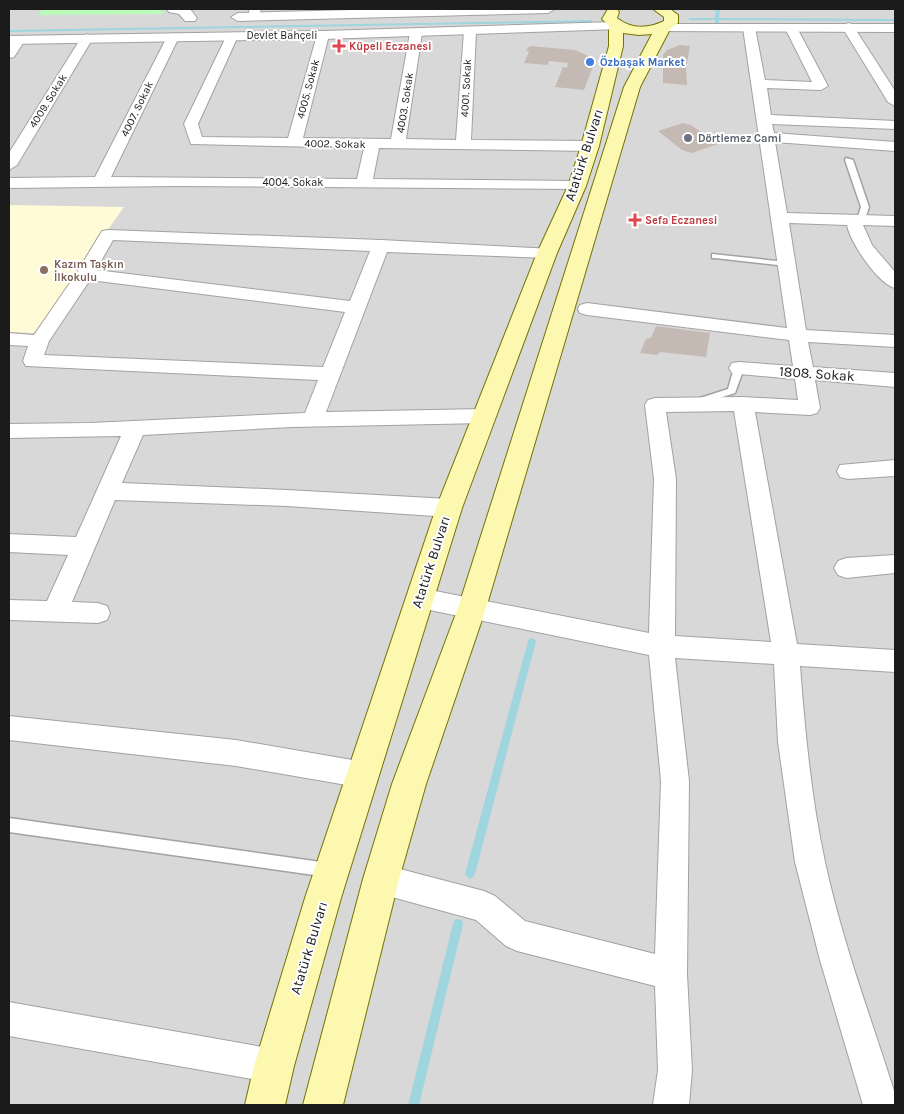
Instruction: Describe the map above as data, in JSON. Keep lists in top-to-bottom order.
{
  "streets": {
    "main road": ["Atatürk Bulvarı"],
    "street": [
      "Devlet Bahçeli",
      "4001. Sokak",
      "4005. Sokak",
      "4009. Sokak",
      "4003. Sokak",
      "4007. Sokak",
      "4002. Sokak",
      "4004. Sokak",
      "1808. Sokak"
    ]
  },
  "crossings": [
    ["Devlet Bahçeli", "4001. Sokak"],
    ["Devlet Bahçeli", "4005. Sokak"],
    ["Devlet Bahçeli", "4009. Sokak"],
    ["Devlet Bahçeli", "4003. Sokak"],
    ["Devlet Bahçeli", "4007. Sokak"],
    ["Devlet Bahçeli", "4002. Sokak"],
    ["Devlet Bahçeli", "Atatürk Bulvarı"],
    ["4001. Sokak", "4002. Sokak"],
    ["4005. Sokak", "4002. Sokak"],
    ["4003. Sokak", "4002. Sokak"],
    ["4007. Sokak", "4004. Sokak"],
    ["4002. Sokak", "Atatürk Bulvarı"],
    ["Atatürk Bulvarı", "4004. Sokak"]
  ],
  "places": {
    "health": ["Küpeli Eczanesi", "Sefa Eczanesi"],
    "other": ["Özbaşak Market", "Dörtlemez Cami", "Kazım Taşkın İlkokulu"]
  }
}
